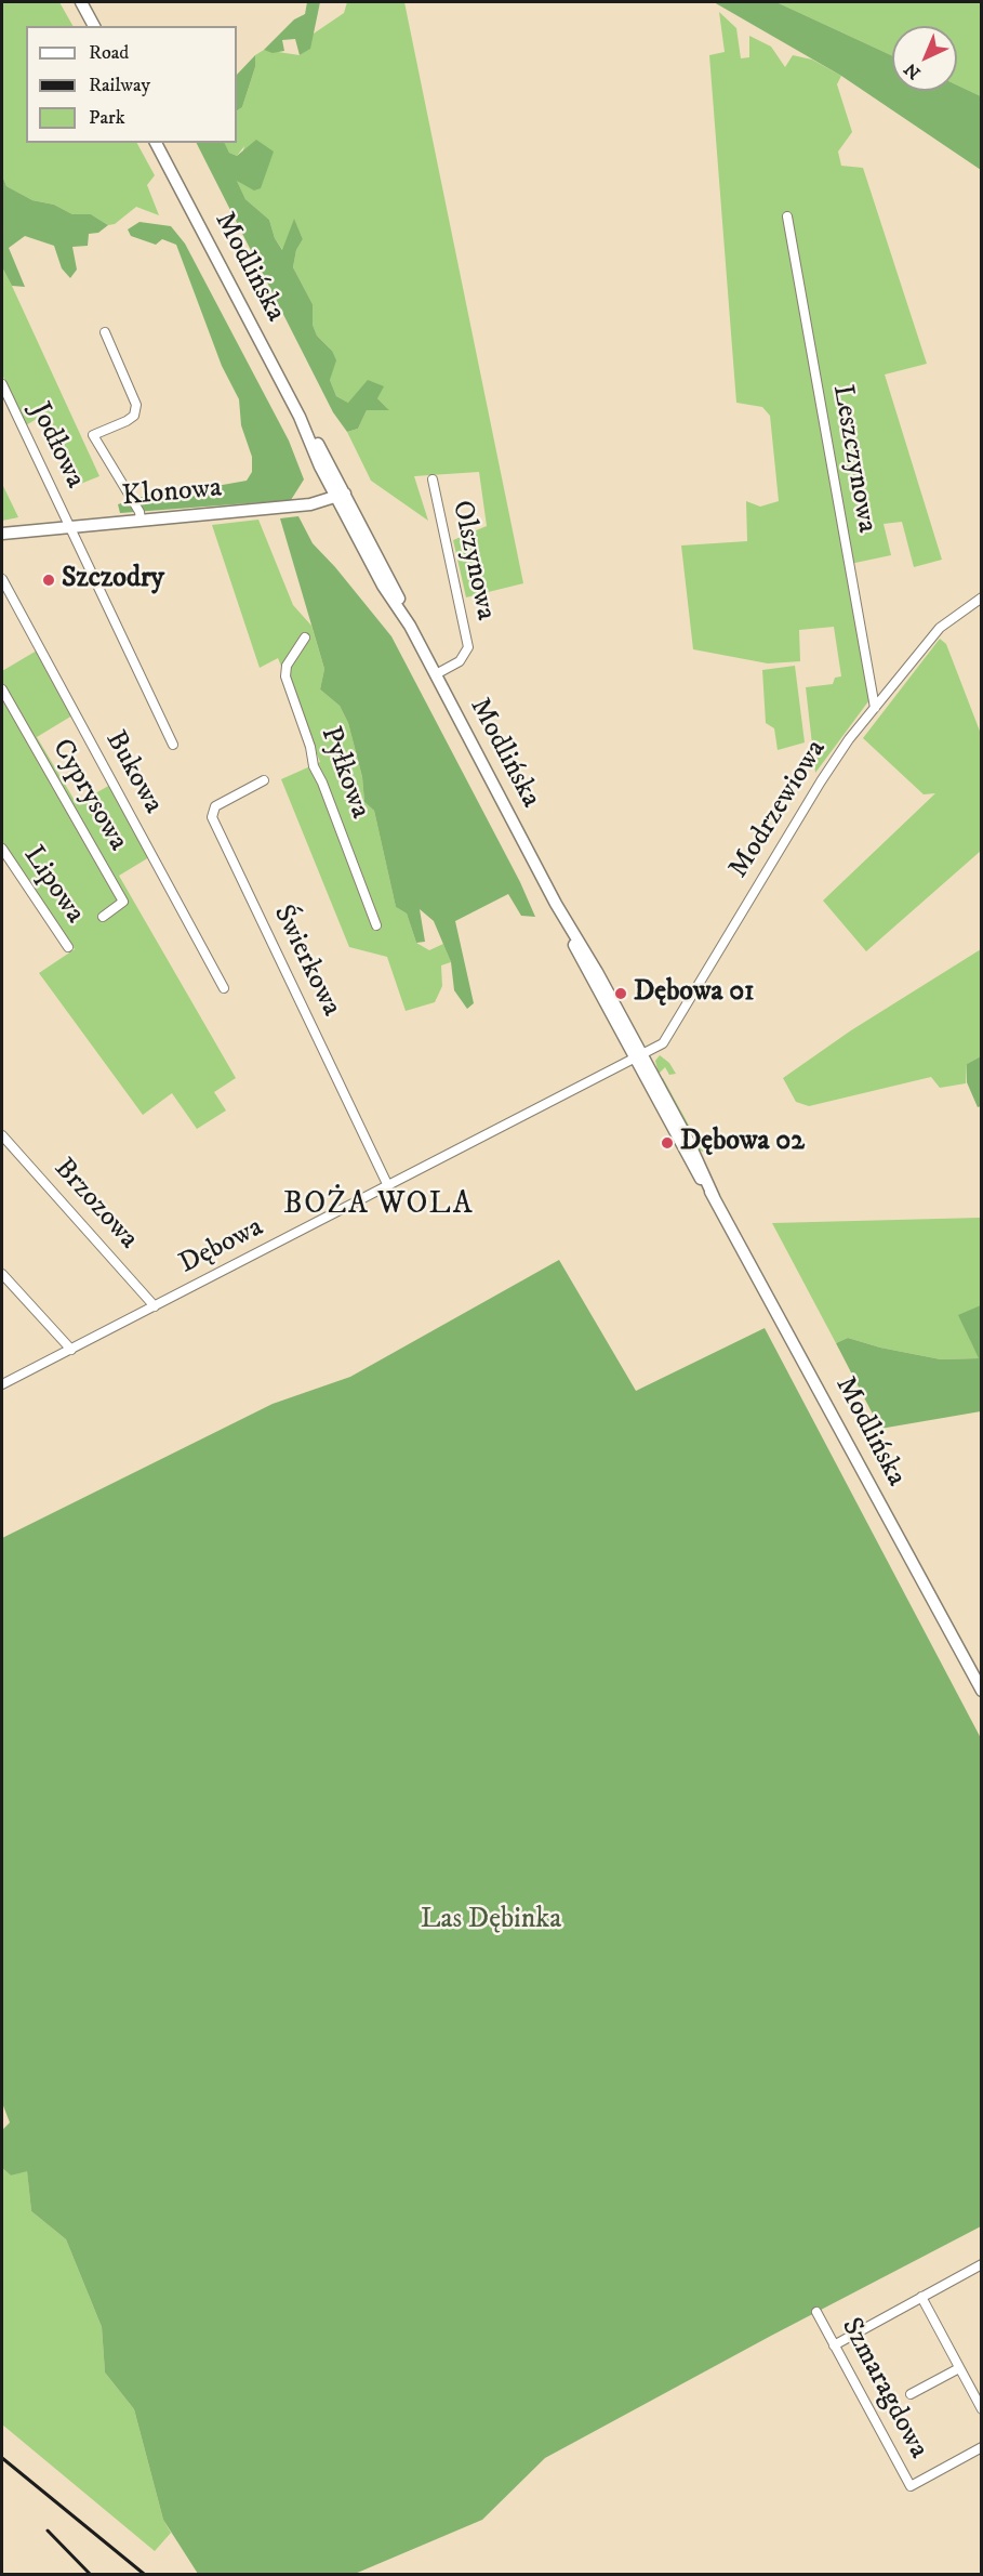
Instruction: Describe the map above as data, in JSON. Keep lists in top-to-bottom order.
{
  "streets": {
    "main road": ["Modlińska", "Klonowa"],
    "street": [
      "Jodłowa",
      "Leszczynowa",
      "Olszynowa",
      "Bukowa",
      "Pyłkowa",
      "Cyprysowa",
      "Modrzewiowa",
      "Lipowa",
      "Świerkowa",
      "Brzozowa",
      "Dębowa",
      "Szmaragdowa"
    ]
  },
  "crossings": [
    ["Modlińska", "Klonowa"],
    ["Modlińska", "Olszynowa"],
    ["Modlińska", "Modrzewiowa"],
    ["Modlińska", "Dębowa"],
    ["Jodłowa", "Klonowa"],
    ["Leszczynowa", "Modrzewiowa"],
    ["Modrzewiowa", "Dębowa"],
    ["Świerkowa", "Dębowa"],
    ["Brzozowa", "Dębowa"]
  ],
  "districts": ["BOŻA WOLA"],
  "parks": ["Las Dębinka"],
  "places": ["Szczodry", "Dębowa 01", "Dębowa 02"],
  "legend": ["Road", "Railway", "Park"],
  "north": "bottom left"
}
